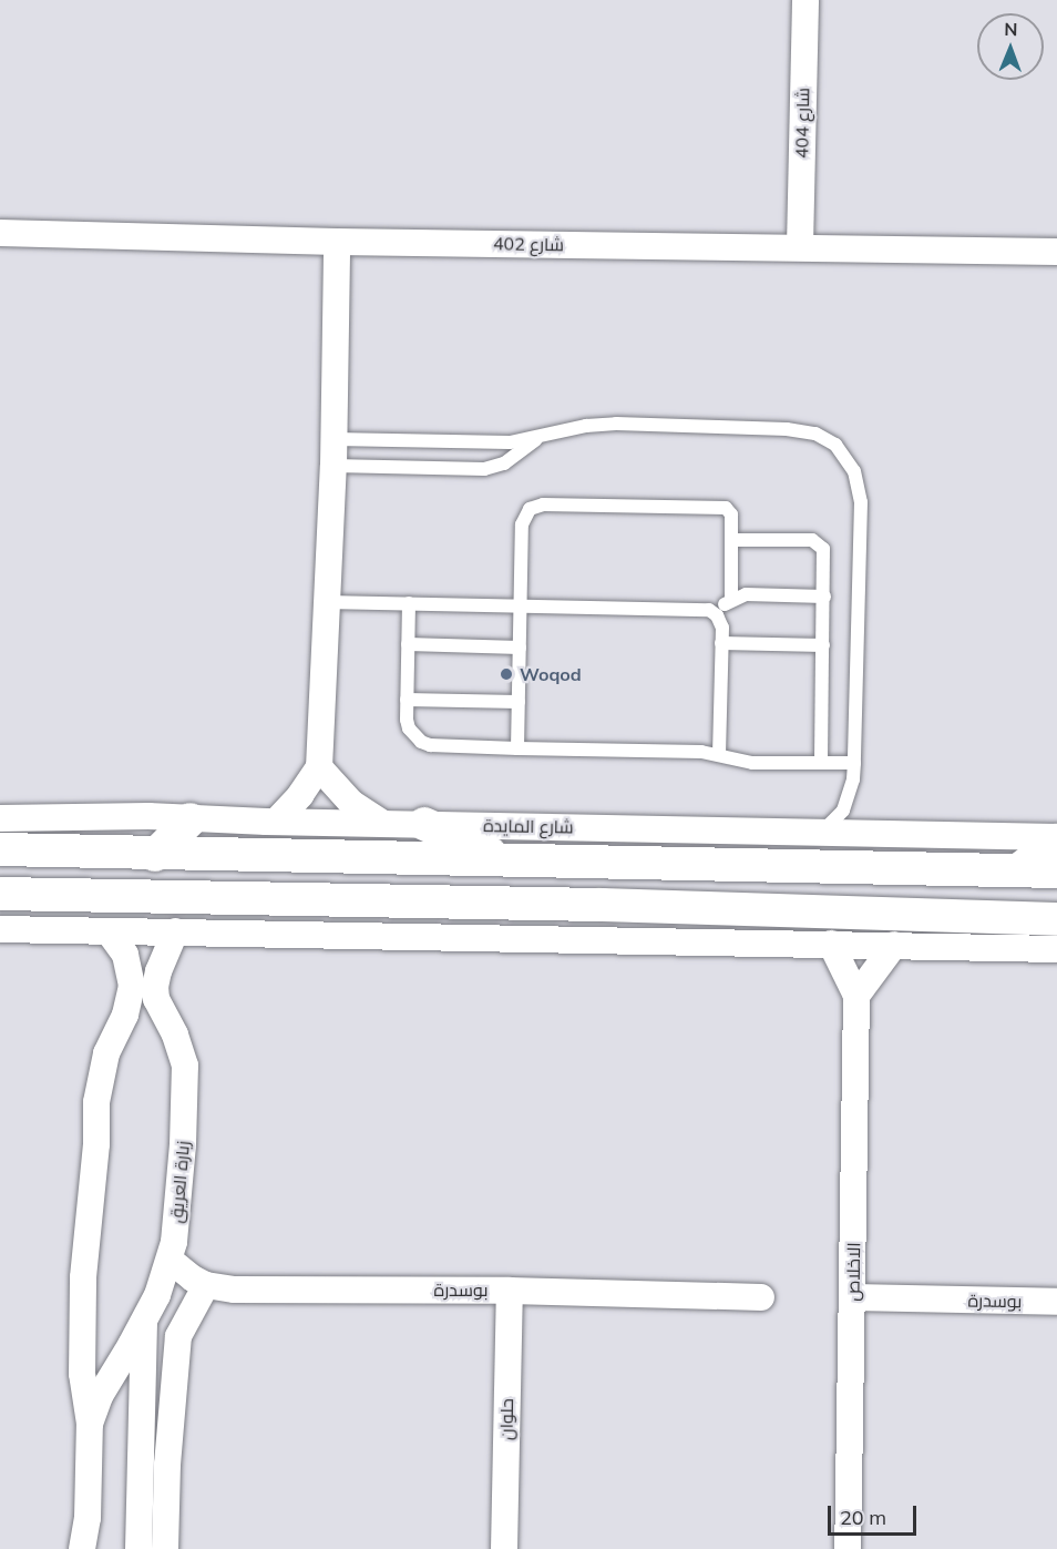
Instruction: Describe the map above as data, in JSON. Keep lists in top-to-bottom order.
{
  "streets": {
    "street": [
      "شارع 404",
      "شارع 402",
      "شارع المايدة",
      "زبارة العريق",
      "الاخلاص",
      "بوسدرة",
      "حلوان"
    ]
  },
  "crossings": [
    ["شارع 404", "شارع 402"],
    ["زبارة العريق", "بوسدرة"],
    ["الاخلاص", "بوسدرة"],
    ["بوسدرة", "حلوان"]
  ],
  "places": ["Woqod"],
  "scale_bar": "20 m",
  "north": "top"
}
